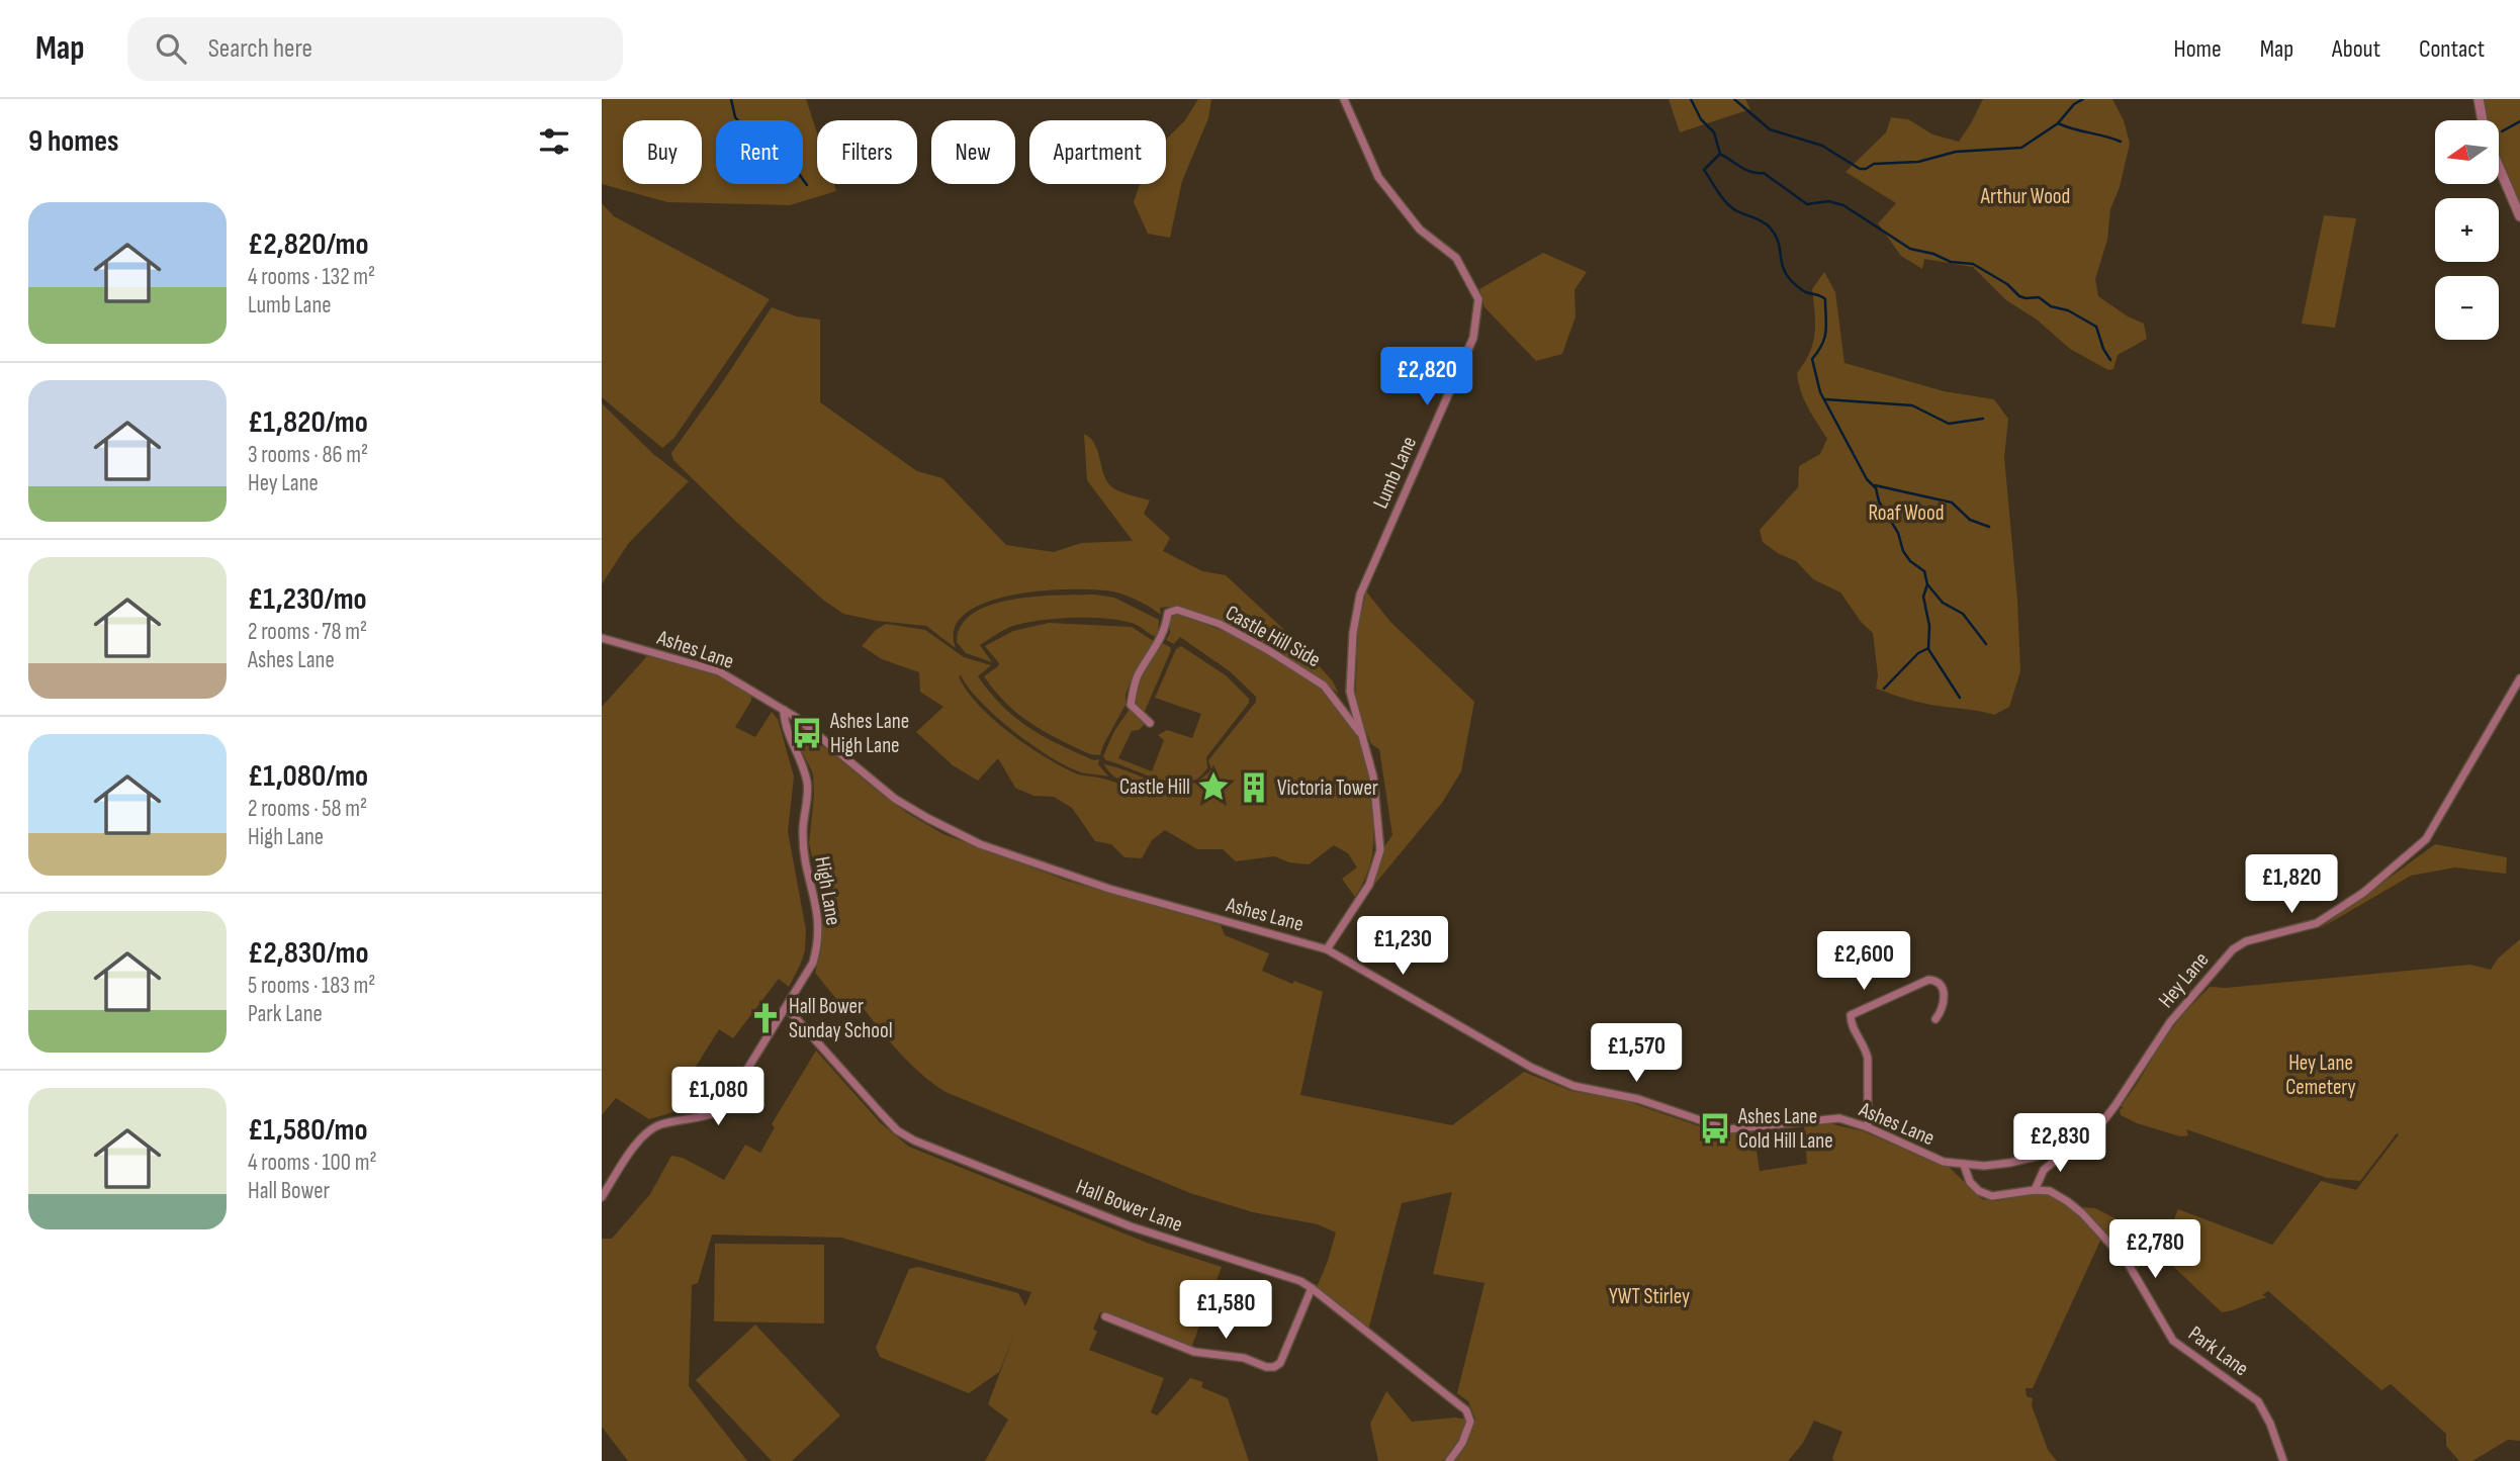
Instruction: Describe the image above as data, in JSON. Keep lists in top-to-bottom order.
{
  "streets": {
    "street": [
      "Lumb Lane",
      "Castle Hill Side",
      "Ashes Lane",
      "High Lane",
      "Hey Lane",
      "Hall Bower Lane",
      "Park Lane"
    ]
  },
  "crossings": [
    ["Lumb Lane", "Castle Hill Side"],
    ["Castle Hill Side", "Ashes Lane"],
    ["Ashes Lane", "High Lane"],
    ["Ashes Lane", "Hey Lane"],
    ["Ashes Lane", "Park Lane"],
    ["High Lane", "Hall Bower Lane"]
  ],
  "parks": [
    "Arthur Wood",
    "Roaf Wood",
    "Hey Lane Cemetery",
    "YWT Stirley"
  ],
  "places": {
    "bus stop": ["Ashes Lane High Lane", "Ashes Lane Cold Hill Lane"],
    "place": ["Castle Hill"],
    "building": ["Victoria Tower"],
    "church": ["Hall Bower Sunday School"]
  },
  "north": "left",
  "page": {
    "header": "Map",
    "search": "Search here",
    "nav": [
      "Home",
      "Map",
      "About",
      "Contact"
    ],
    "heading": "9 homes",
    "map_buttons": ["+", "−"],
    "chip": [
      "Buy",
      "Rent",
      "Filters",
      "New",
      "Apartment"
    ],
    "list": [
      {
        "name": "£2,820/mo",
        "note": "4 rooms · 132 m² · Lumb Lane"
      },
      {
        "name": "£1,820/mo",
        "note": "3 rooms · 86 m² · Hey Lane"
      },
      {
        "name": "£1,230/mo",
        "note": "2 rooms · 78 m² · Ashes Lane"
      },
      {
        "name": "£1,080/mo",
        "note": "2 rooms · 58 m² · High Lane"
      },
      {
        "name": "£2,830/mo",
        "note": "5 rooms · 183 m² · Park Lane"
      },
      {
        "name": "£1,580/mo",
        "note": "4 rooms · 100 m² · Hall Bower"
      }
    ],
    "price": [
      "£2,820",
      "£1,820",
      "£1,230",
      "£2,600",
      "£1,570",
      "£1,080",
      "£2,830",
      "£2,780",
      "£1,580"
    ]
  }
}
